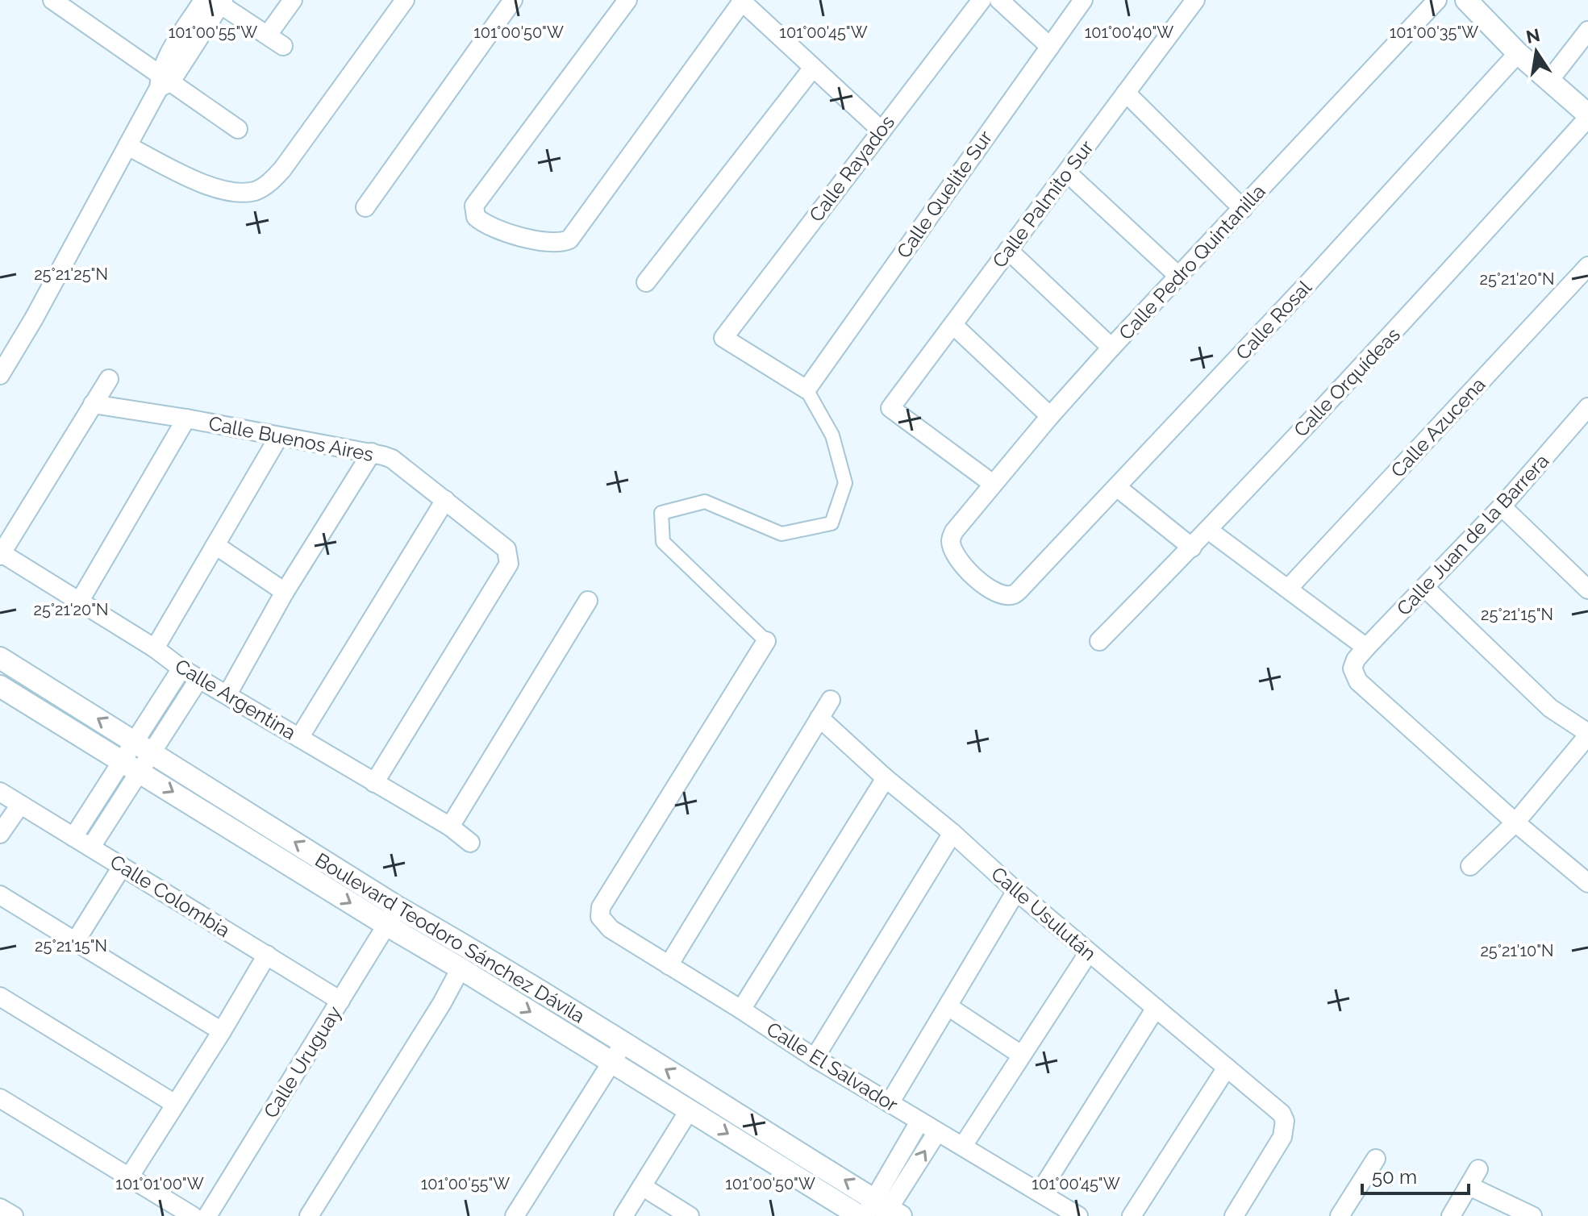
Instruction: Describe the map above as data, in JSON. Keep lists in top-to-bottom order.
{
  "streets": {
    "street": [
      "Calle Rayados",
      "Calle Quelite Sur",
      "Calle Palmito Sur",
      "Calle Pedro Quintanilla",
      "Calle Rosal",
      "Calle Orquídeas",
      "Calle Azucena",
      "Calle Buenos Aires",
      "Calle Juan de la Barrera",
      "Calle Argentina",
      "Calle Colombia",
      "Calle Usulután",
      "Boulevard Teodoro Sánchez Dávila",
      "Calle Uruguay",
      "Calle El Salvador"
    ]
  },
  "crossings": [
    ["Calle Rayados", "Calle Quelite Sur"],
    ["Calle Palmito Sur", "Calle Pedro Quintanilla"],
    ["Calle Pedro Quintanilla", "Calle Rosal"],
    ["Calle Buenos Aires", "Calle Argentina"],
    ["Calle Colombia", "Calle Uruguay"],
    ["Boulevard Teodoro Sánchez Dávila", "Calle Uruguay"]
  ],
  "scale_bar": "50 m",
  "north": "top",
  "coordinates": [
    "101°00'55\"W",
    "101°00'50\"W",
    "101°00'45\"W",
    "101°00'40\"W",
    "101°00'35\"W",
    "25°21'25\"N",
    "25°21'20\"N",
    "25°21'15\"N",
    "25°21'10\"N",
    "101°01'00\"W"
  ]
}
